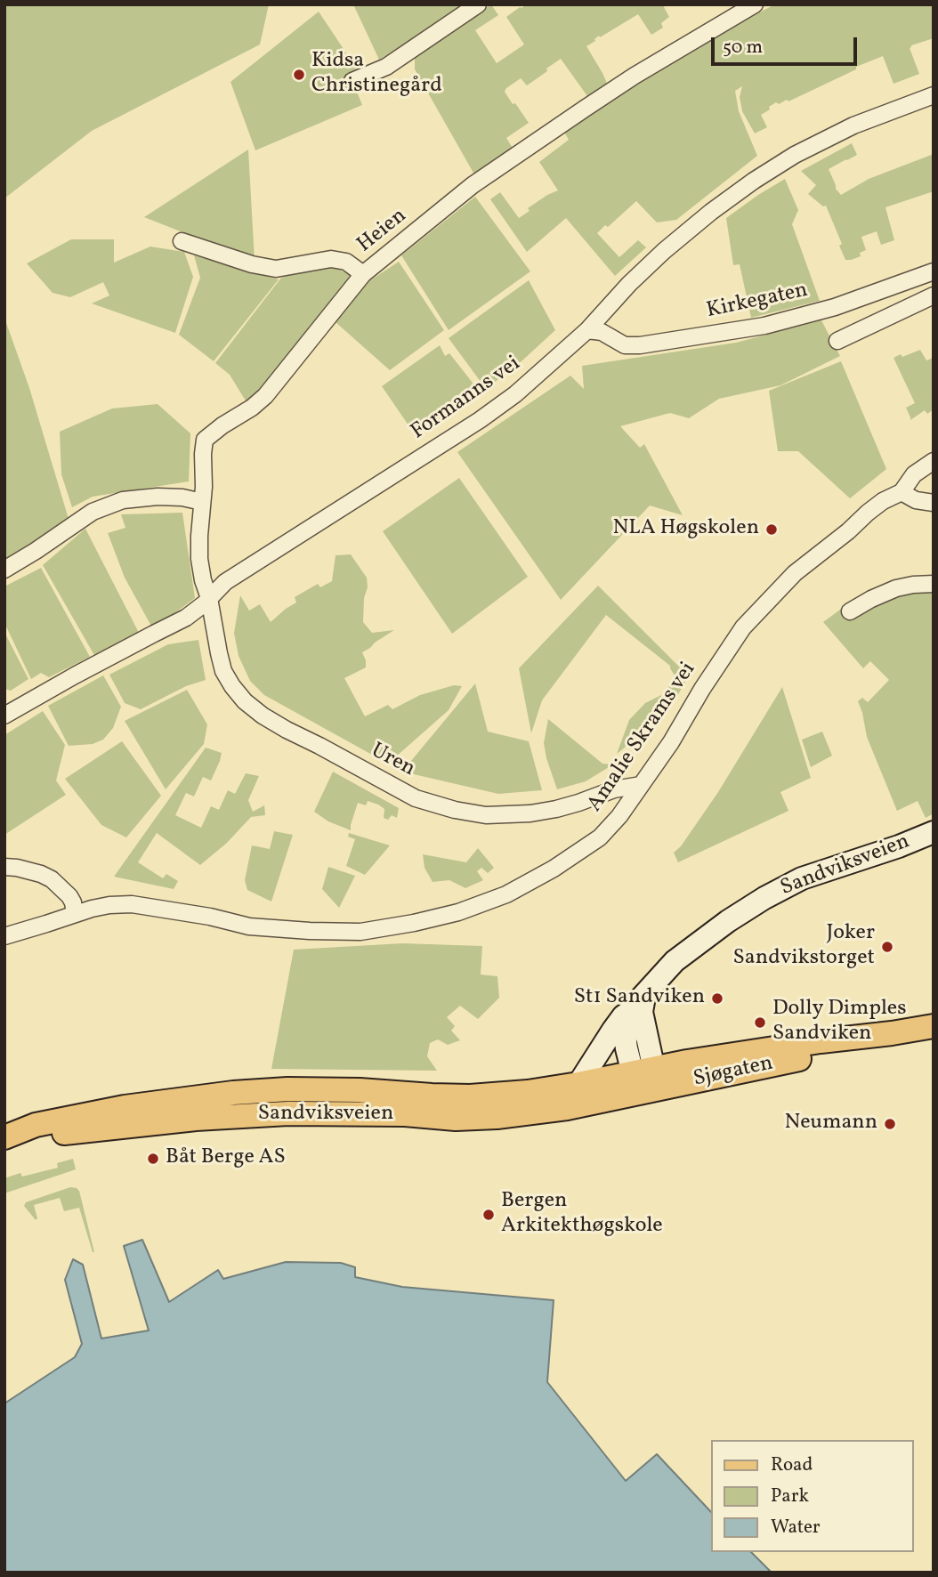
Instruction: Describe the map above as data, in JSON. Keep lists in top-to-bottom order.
{
  "streets": {
    "main road": ["Sandviksveien", "Sjøgaten"],
    "street": [
      "Heien",
      "Kirkegaten",
      "Formanns vei",
      "Amalie Skrams vei",
      "Uren"
    ]
  },
  "crossings": [
    ["Heien", "Formanns vei"],
    ["Heien", "Uren"],
    ["Kirkegaten", "Formanns vei"],
    ["Formanns vei", "Uren"],
    ["Amalie Skrams vei", "Uren"],
    ["Sandviksveien", "Sjøgaten"]
  ],
  "places": [
    "Kidsa Christinegård",
    "NLA Høgskolen",
    "Joker Sandvikstorget",
    "St1 Sandviken",
    "Dolly Dimples Sandviken",
    "Neumann",
    "Båt Berge AS",
    "Bergen Arkitekthøgskole"
  ],
  "legend": ["Road", "Park", "Water"],
  "scale_bar": "50 m"
}
